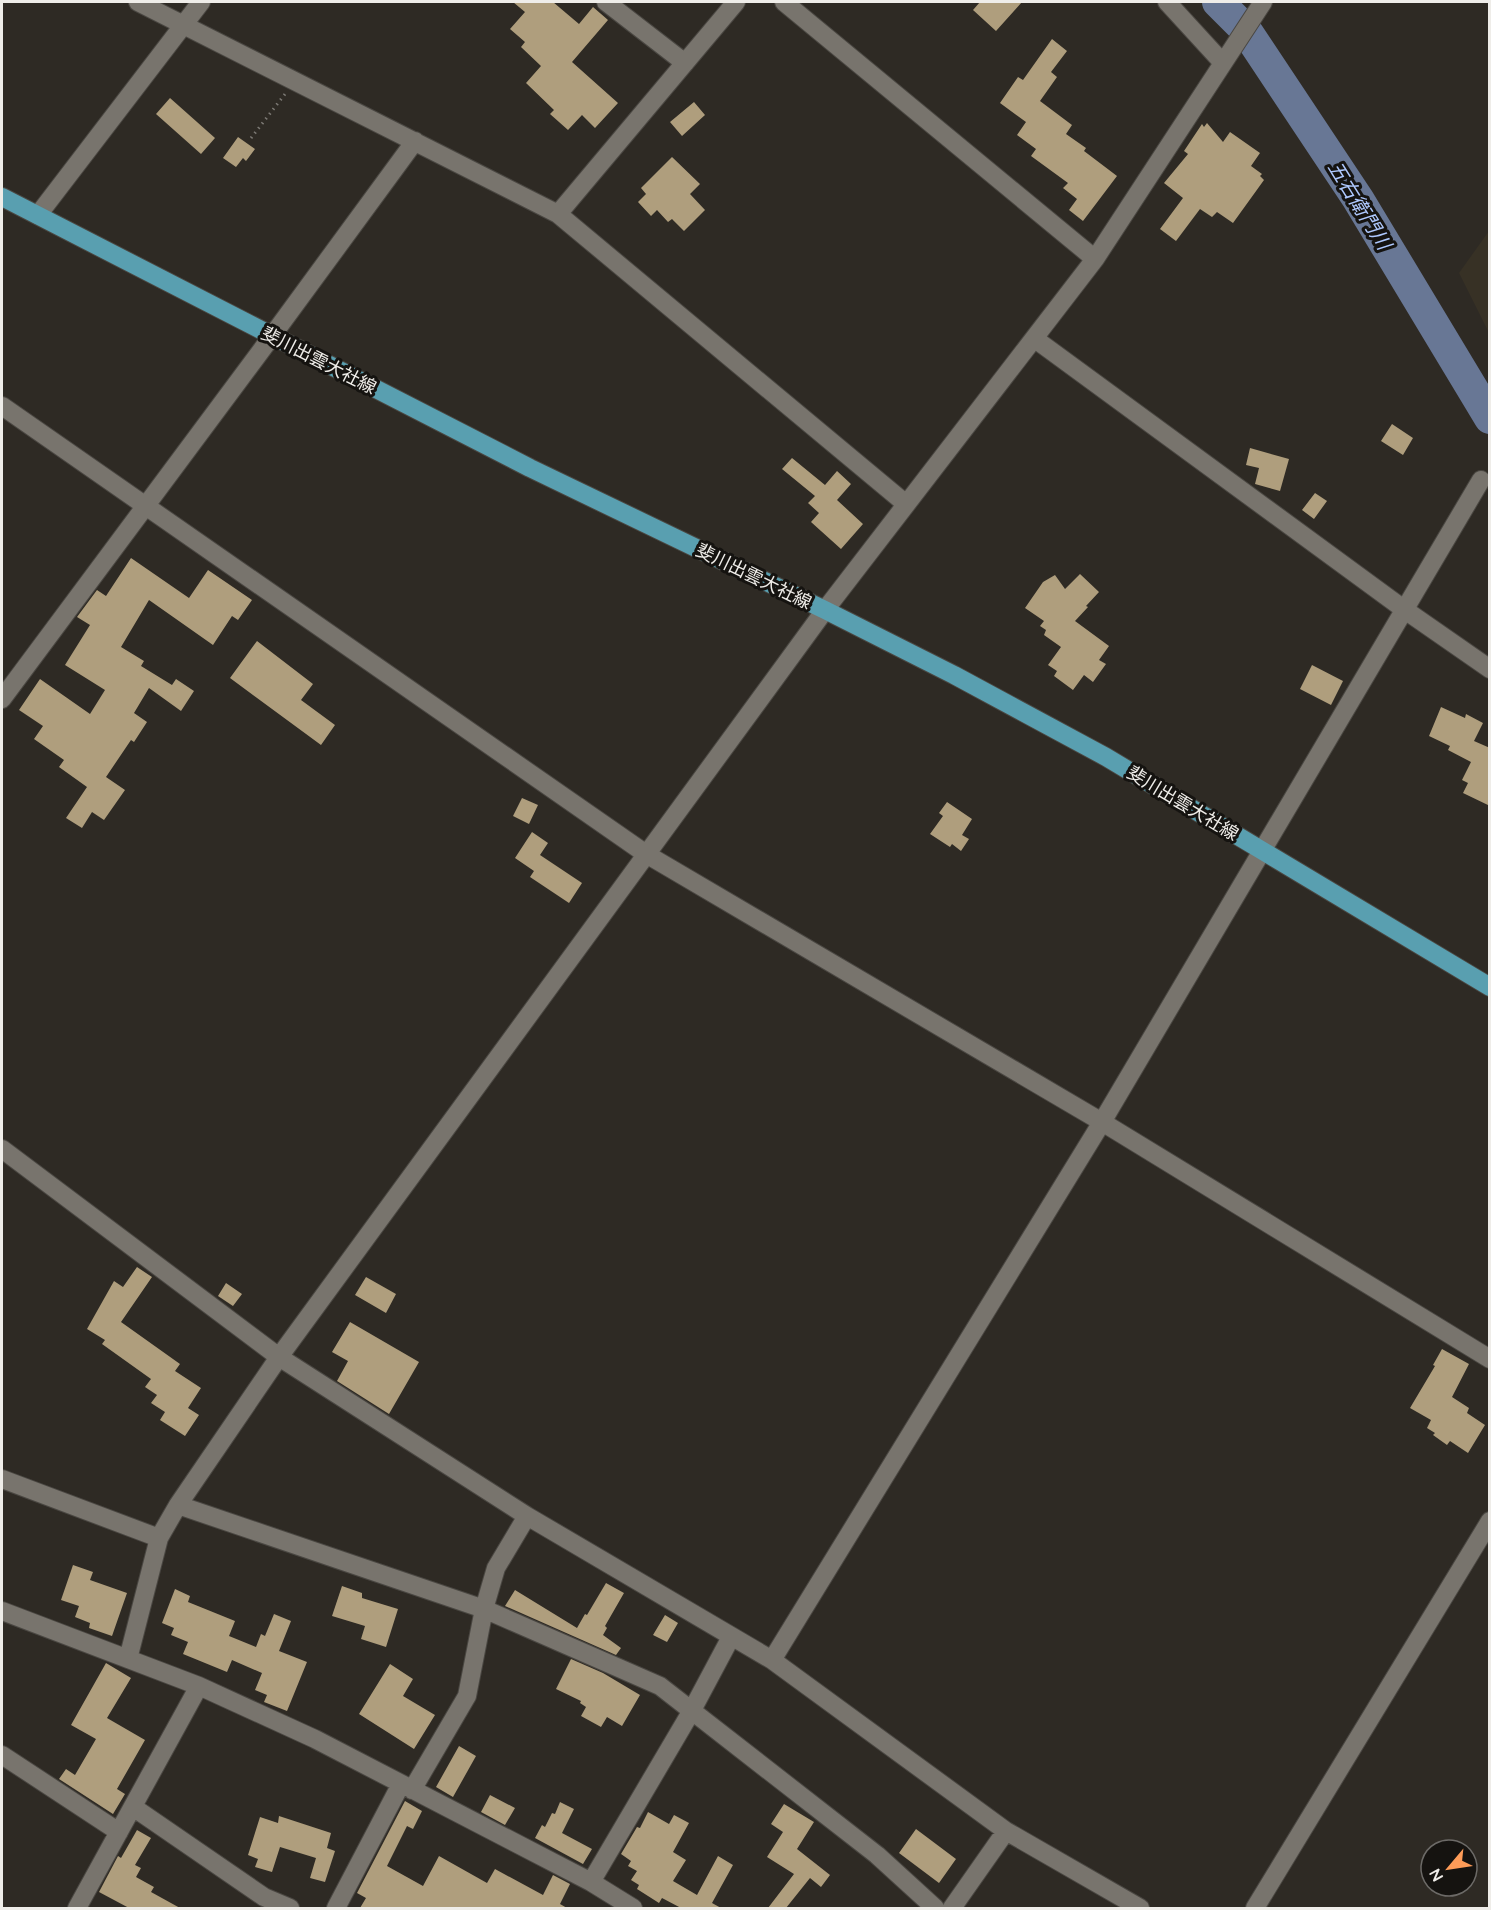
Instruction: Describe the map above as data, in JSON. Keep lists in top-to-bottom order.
{
  "streets": {
    "main road": ["斐川出雲大社線"]
  },
  "water": ["五右衛門川"],
  "north": "bottom left"
}
